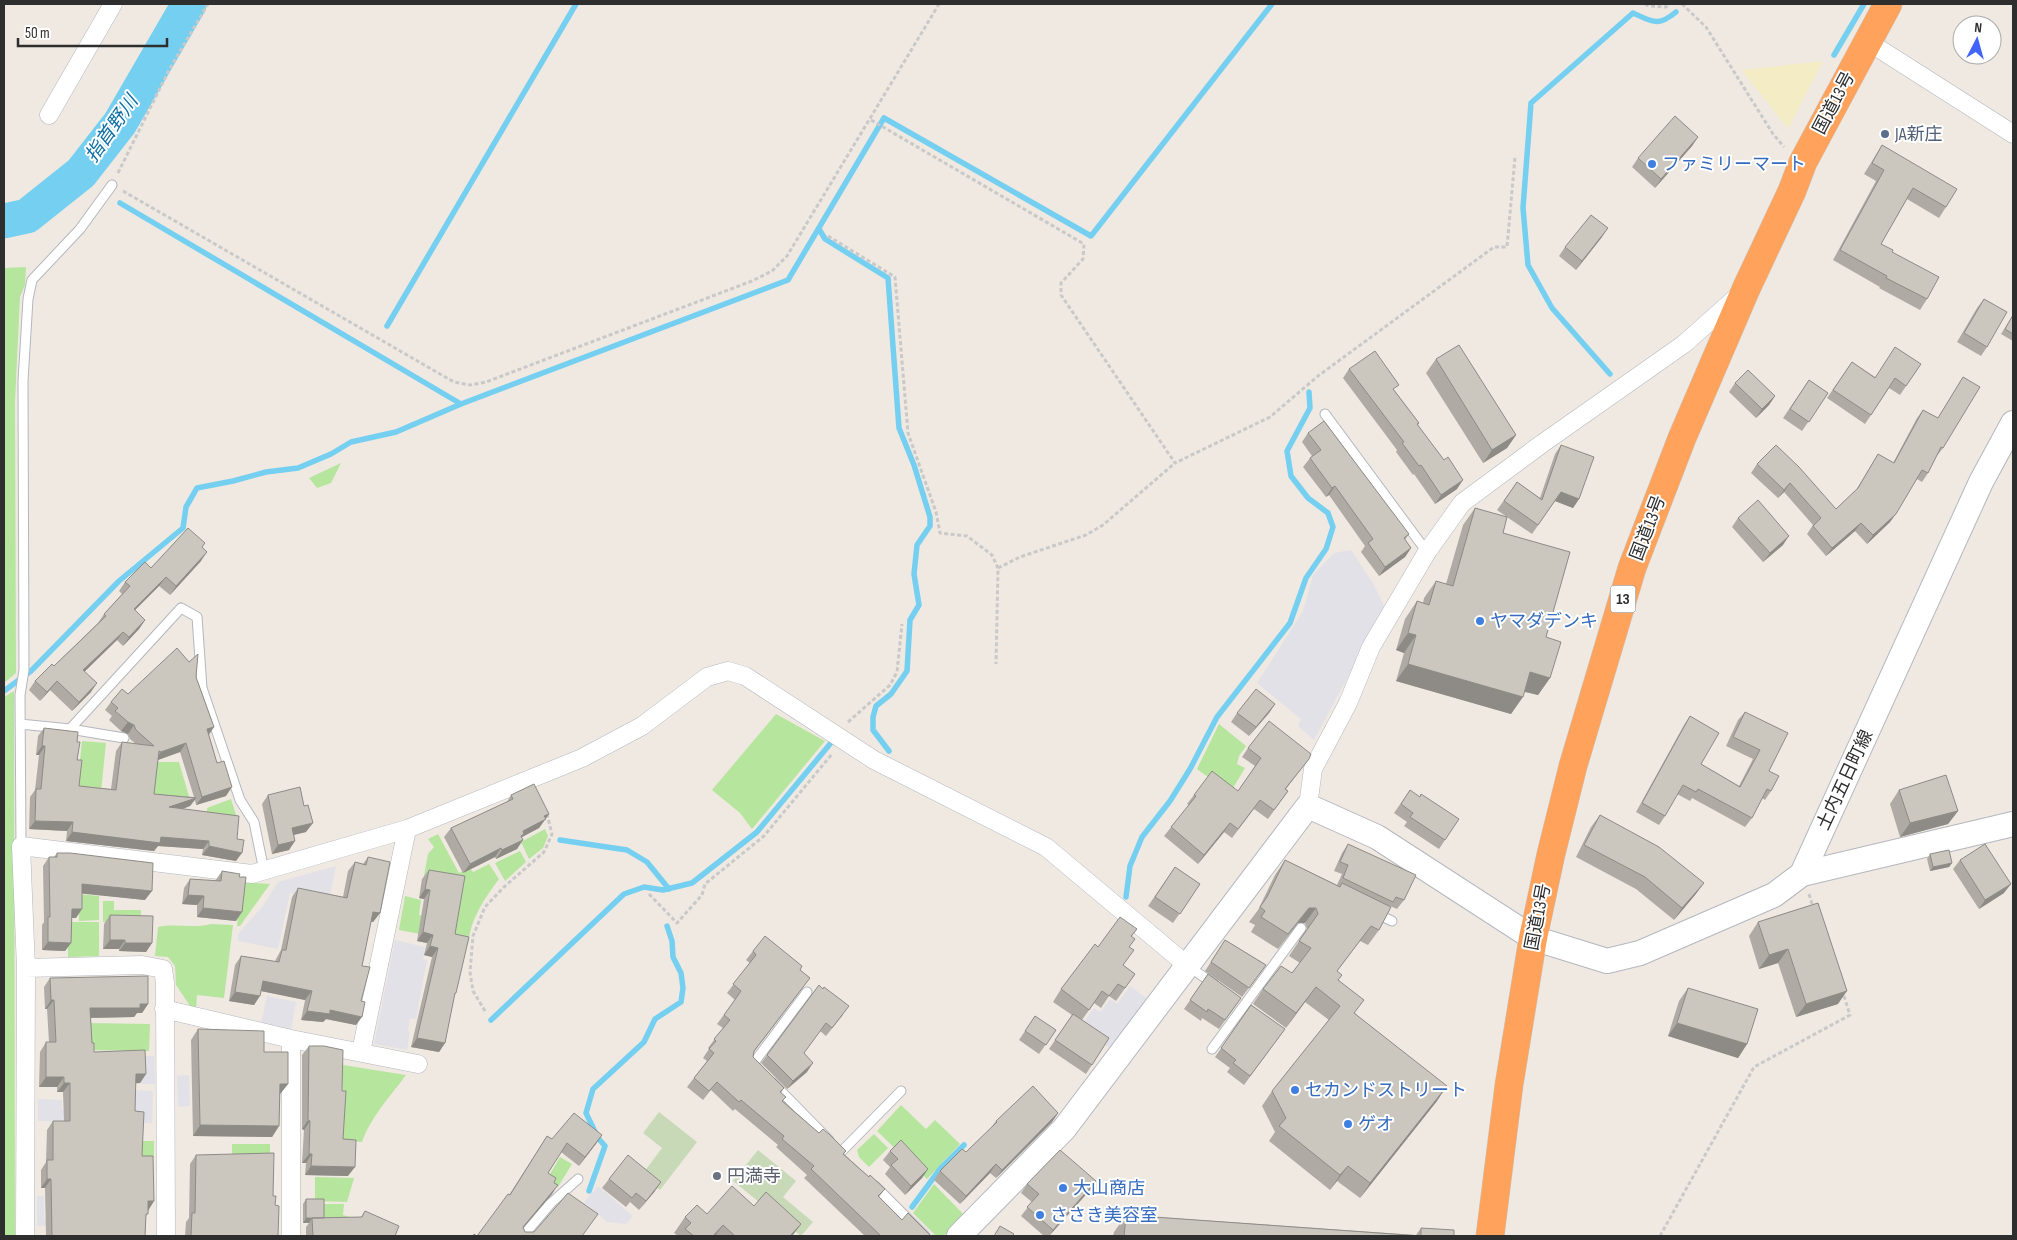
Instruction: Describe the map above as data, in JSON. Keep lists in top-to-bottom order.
{
  "streets": {
    "highway": ["国道13号", "13"],
    "street": ["土内五日町線"]
  },
  "crossings": [
    ["国道13号", "土内五日町線"]
  ],
  "water": ["指首野川"],
  "places": [
    "JA新庄",
    "ファミリーマート",
    "ヤマダデンキ",
    "セカンドストリート",
    "ゲオ",
    "円満寺",
    "大山商店",
    "ささき美容室"
  ],
  "scale_bar": "50 m",
  "north": "top"
}
